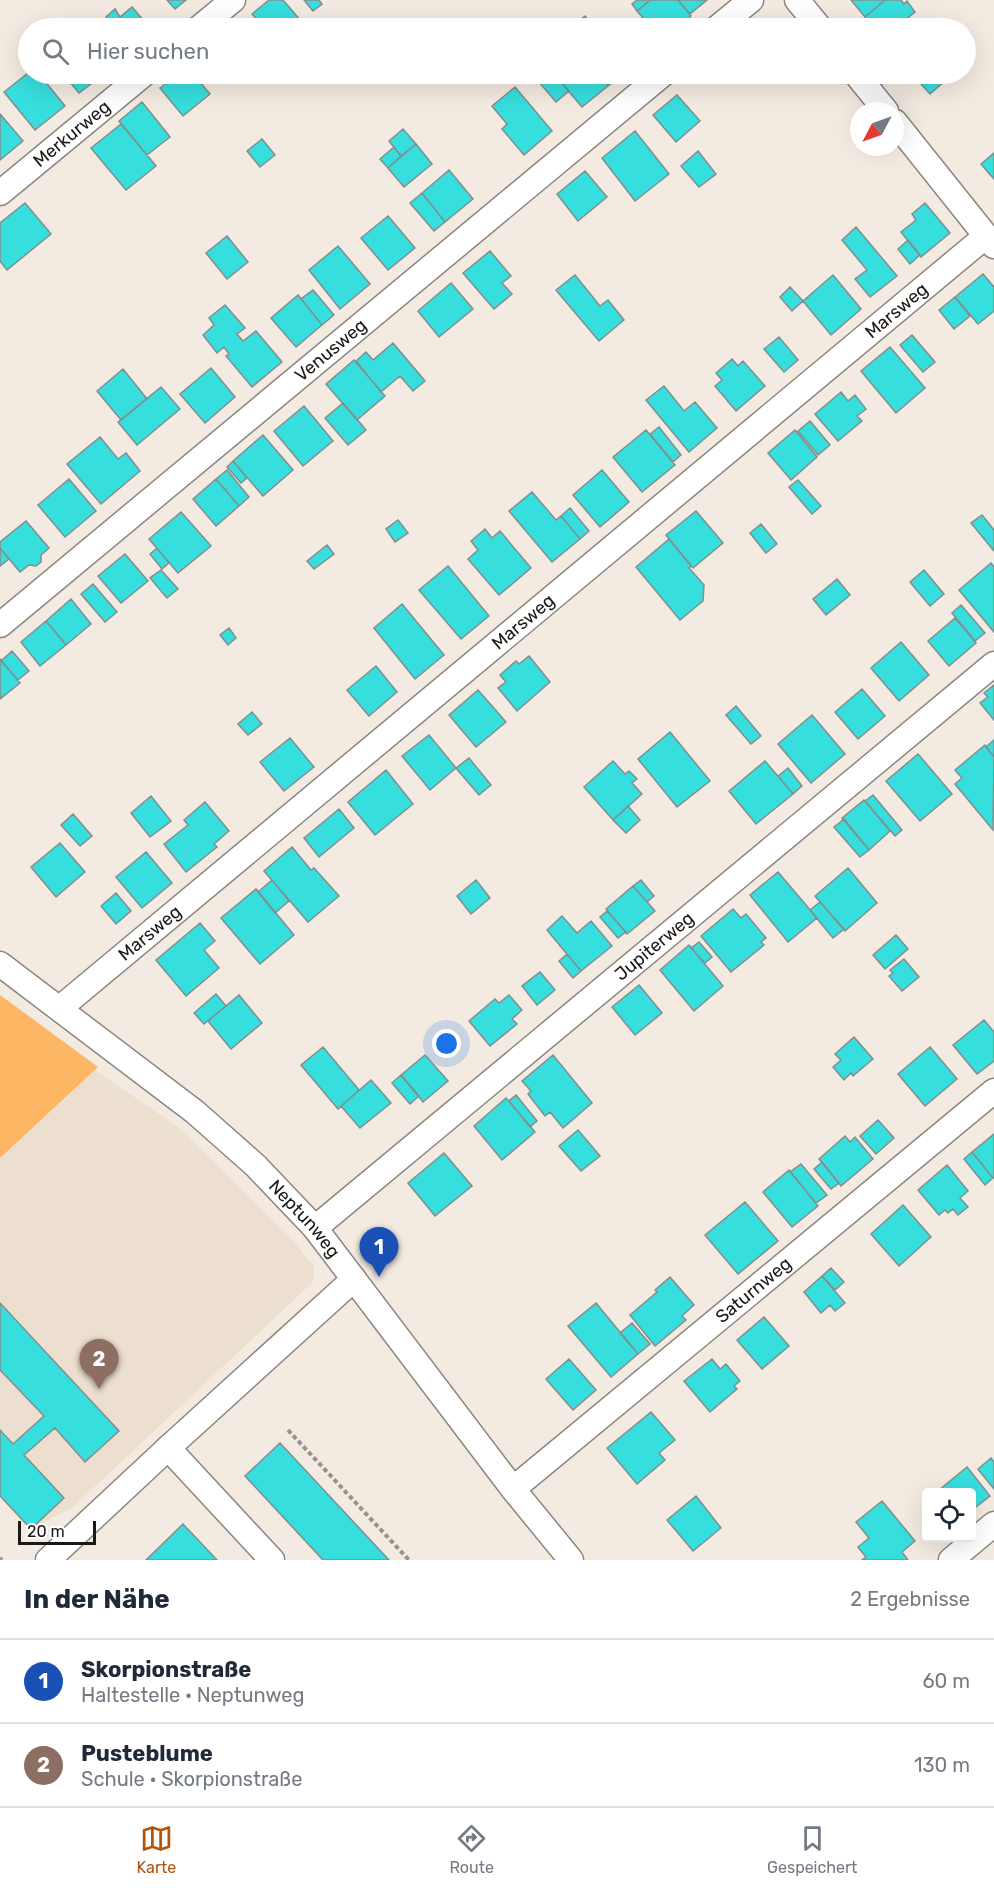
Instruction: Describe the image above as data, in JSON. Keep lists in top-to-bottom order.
{
  "streets": {
    "street": [
      "Merkurweg",
      "Marsweg",
      "Venusweg",
      "Jupiterweg",
      "Neptunweg",
      "Saturnweg"
    ]
  },
  "crossings": [
    ["Marsweg", "Neptunweg"],
    ["Jupiterweg", "Neptunweg"],
    ["Neptunweg", "Saturnweg"]
  ],
  "scale_bar": "20 m",
  "north": "bottom left",
  "page": {
    "search": "Hier suchen",
    "pins": ["1", "2"],
    "scale": "20 m",
    "heading": ["In der Nähe", "2 Ergebnisse"],
    "list": [
      {
        "mark": "1",
        "name": "Skorpionstraße",
        "note": "Haltestelle · Neptunweg",
        "value": "60 m"
      },
      {
        "mark": "2",
        "name": "Pusteblume",
        "note": "Schule · Skorpionstraße",
        "value": "130 m"
      }
    ],
    "nav": ["Karte", "Route", "Gespeichert"]
  }
}
